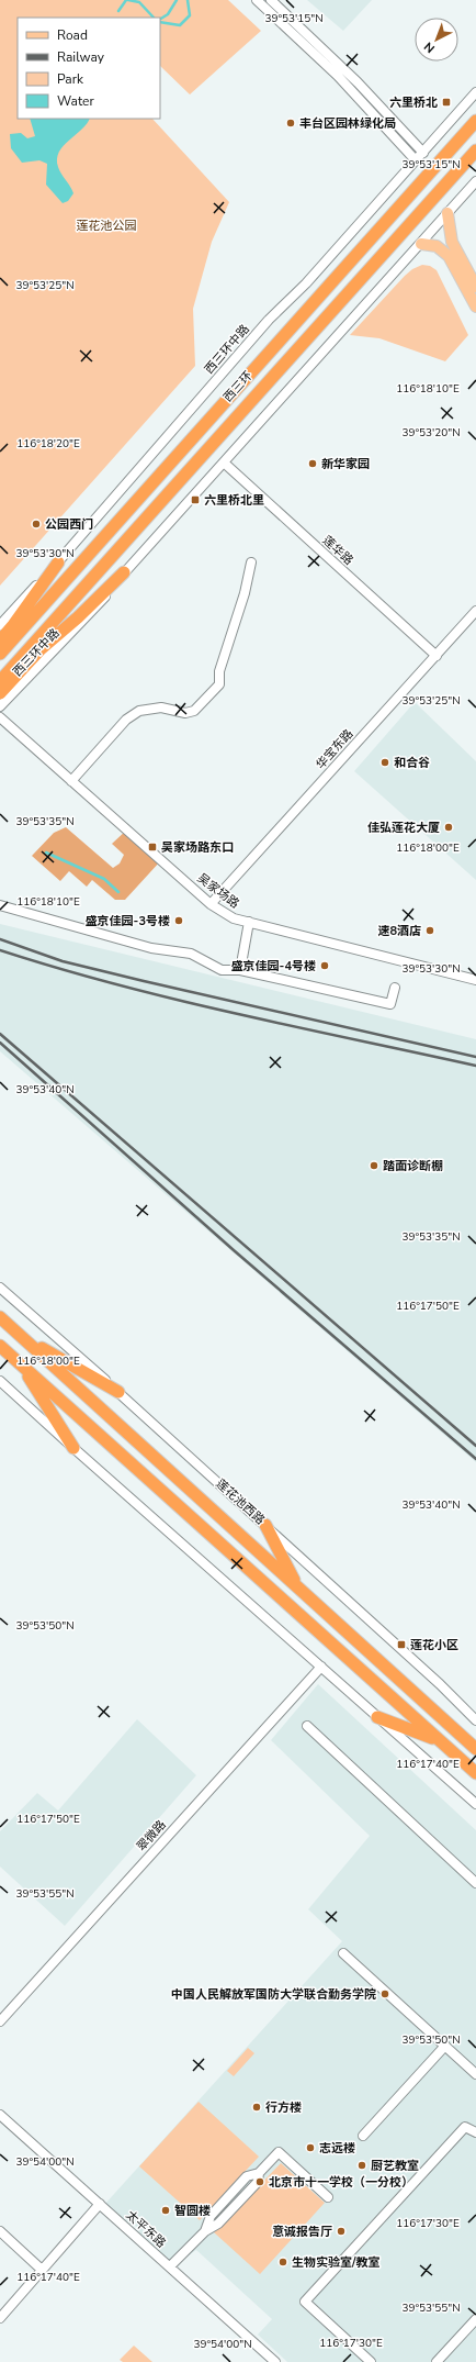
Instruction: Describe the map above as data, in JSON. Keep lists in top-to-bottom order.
{
  "streets": {
    "highway": ["西三环", "莲花池西路"],
    "street": [
      "西三环中路",
      "莲华路",
      "华宝东路",
      "吴家场路",
      "翠微路",
      "太平东路"
    ]
  },
  "crossings": [
    ["西三环中路", "莲华路"],
    ["莲华路", "华宝东路"],
    ["华宝东路", "吴家场路"]
  ],
  "parks": ["莲花池公园"],
  "places": {
    "transit": [
      "六里桥北",
      "六里桥北里",
      "吴家场路东口",
      "莲花小区"
    ],
    "other": [
      "丰台区园林绿化局",
      "新华家园",
      "公园西门",
      "和合谷",
      "佳弘莲花大厦",
      "盛京佳园-3号楼",
      "速8酒店",
      "盛京佳园-4号楼",
      "踏面诊断棚",
      "中国人民解放军国防大学联合勤务学院",
      "行方楼",
      "志远楼",
      "厨艺教室",
      "北京市十一学校（一分校）",
      "智圆楼",
      "意诚报告厅",
      "生物实验室/教室"
    ]
  },
  "legend": [
    "Road",
    "Railway",
    "Park",
    "Water"
  ],
  "north": "bottom left",
  "coordinates": [
    "39°53'15\"N",
    "39°53'25\"N",
    "116°18'10\"E",
    "39°53'20\"N",
    "116°18'20\"E",
    "39°53'30\"N",
    "39°53'35\"N",
    "116°18'00\"E",
    "39°53'40\"N",
    "116°17'50\"E",
    "39°53'50\"N",
    "116°17'40\"E",
    "39°53'55\"N",
    "39°54'00\"N",
    "116°17'30\"E"
  ]
}
